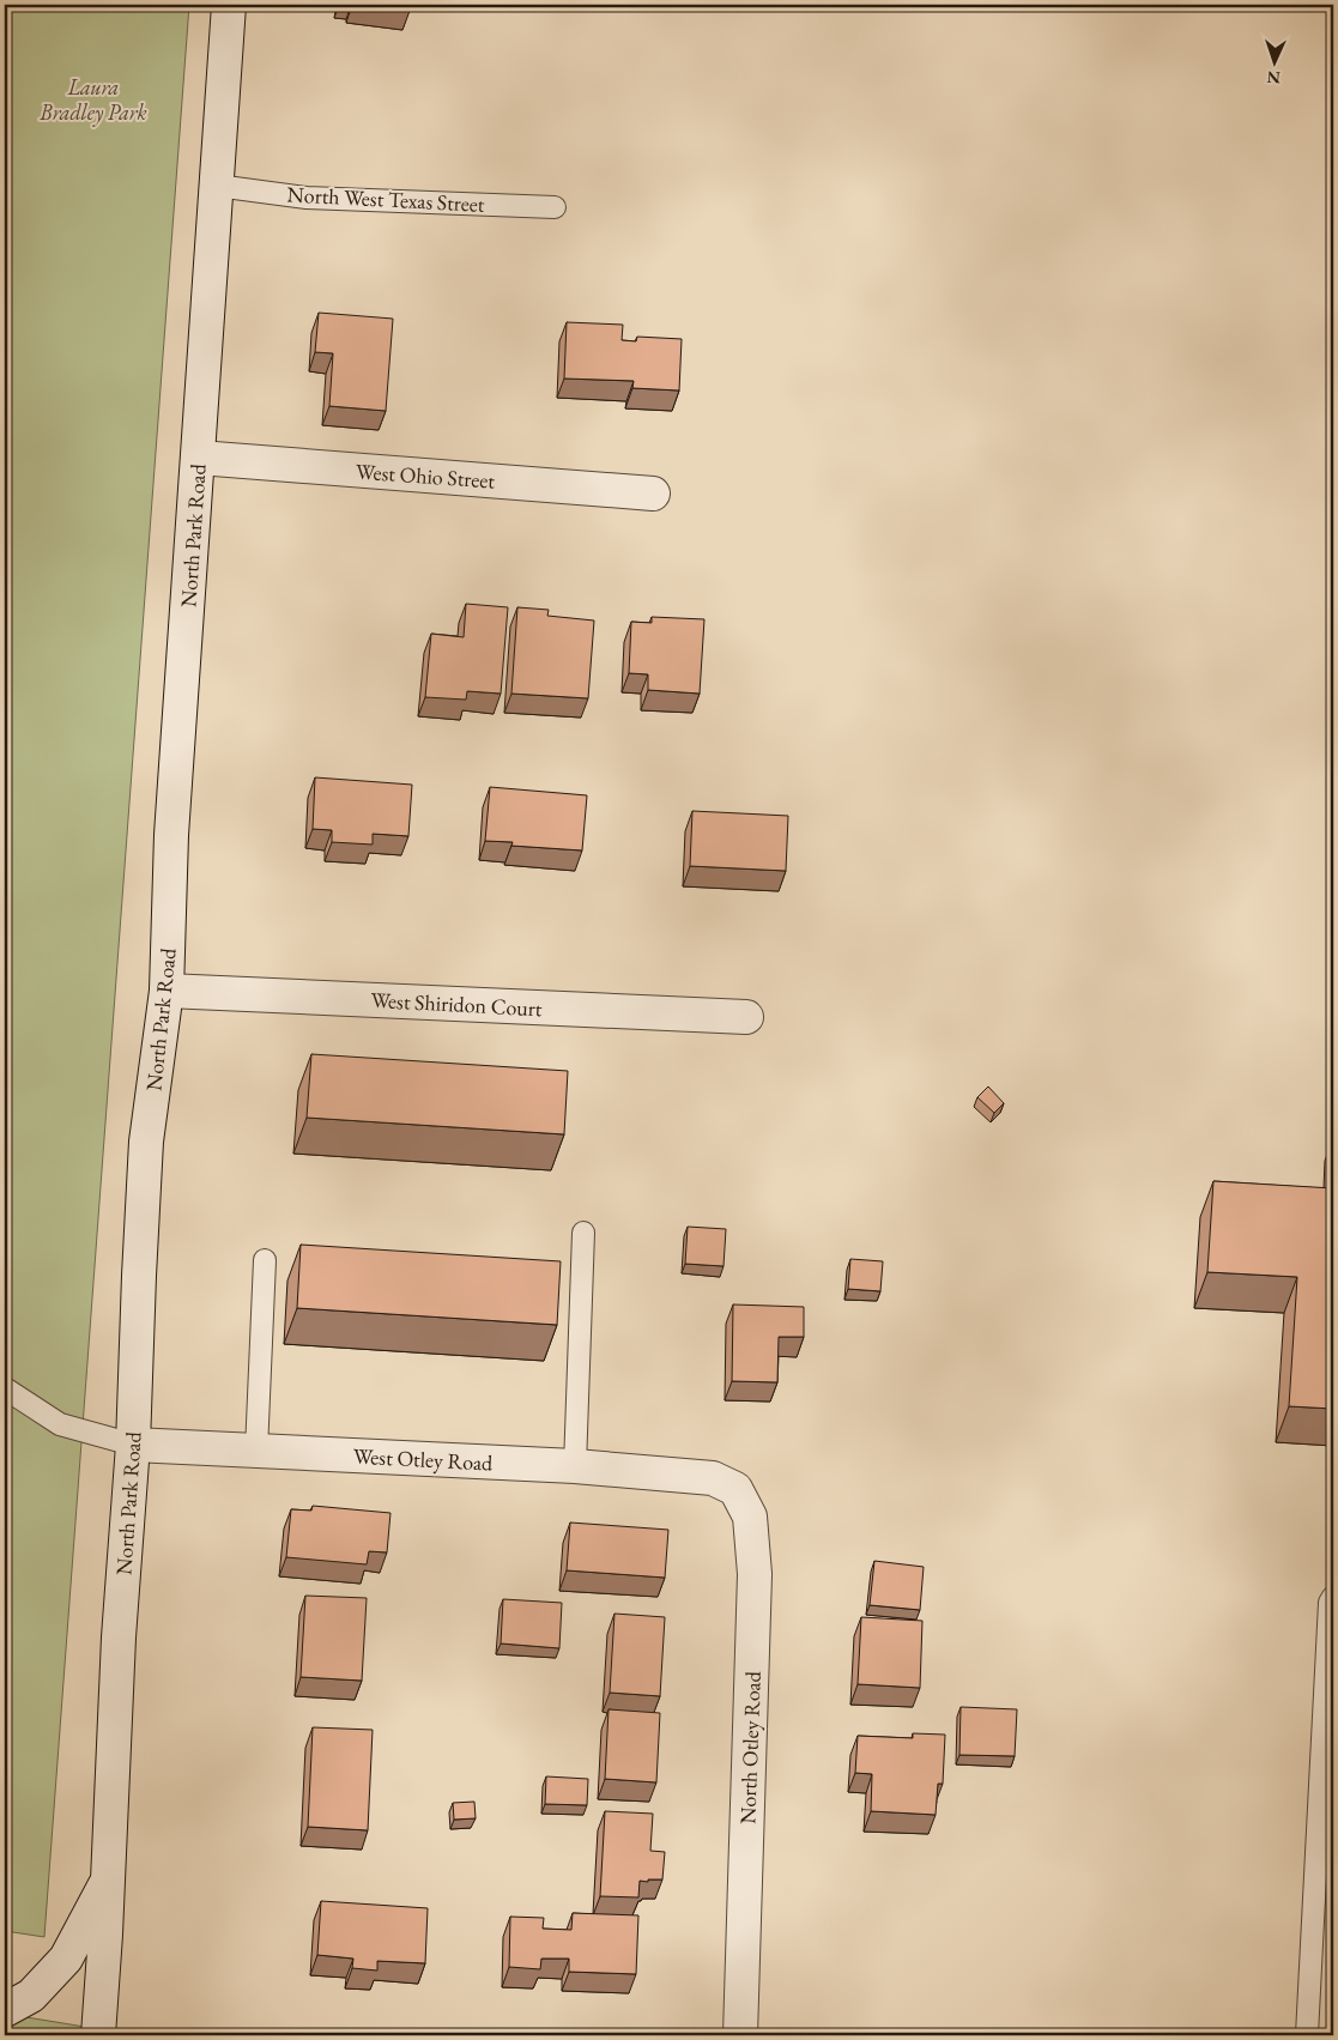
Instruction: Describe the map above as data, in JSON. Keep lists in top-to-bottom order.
{
  "streets": {
    "street": [
      "West Ohio Street",
      "North Park Road",
      "West Shiridon Court",
      "West Otley Road",
      "North Otley Road"
    ],
    "lane": ["North West Texas Street"]
  },
  "crossings": [
    ["North West Texas Street", "North Park Road"],
    ["West Ohio Street", "North Park Road"],
    ["North Park Road", "West Shiridon Court"],
    ["North Park Road", "West Otley Road"],
    ["West Otley Road", "North Otley Road"]
  ],
  "parks": ["Laura Bradley Park"],
  "north": "bottom"
}
